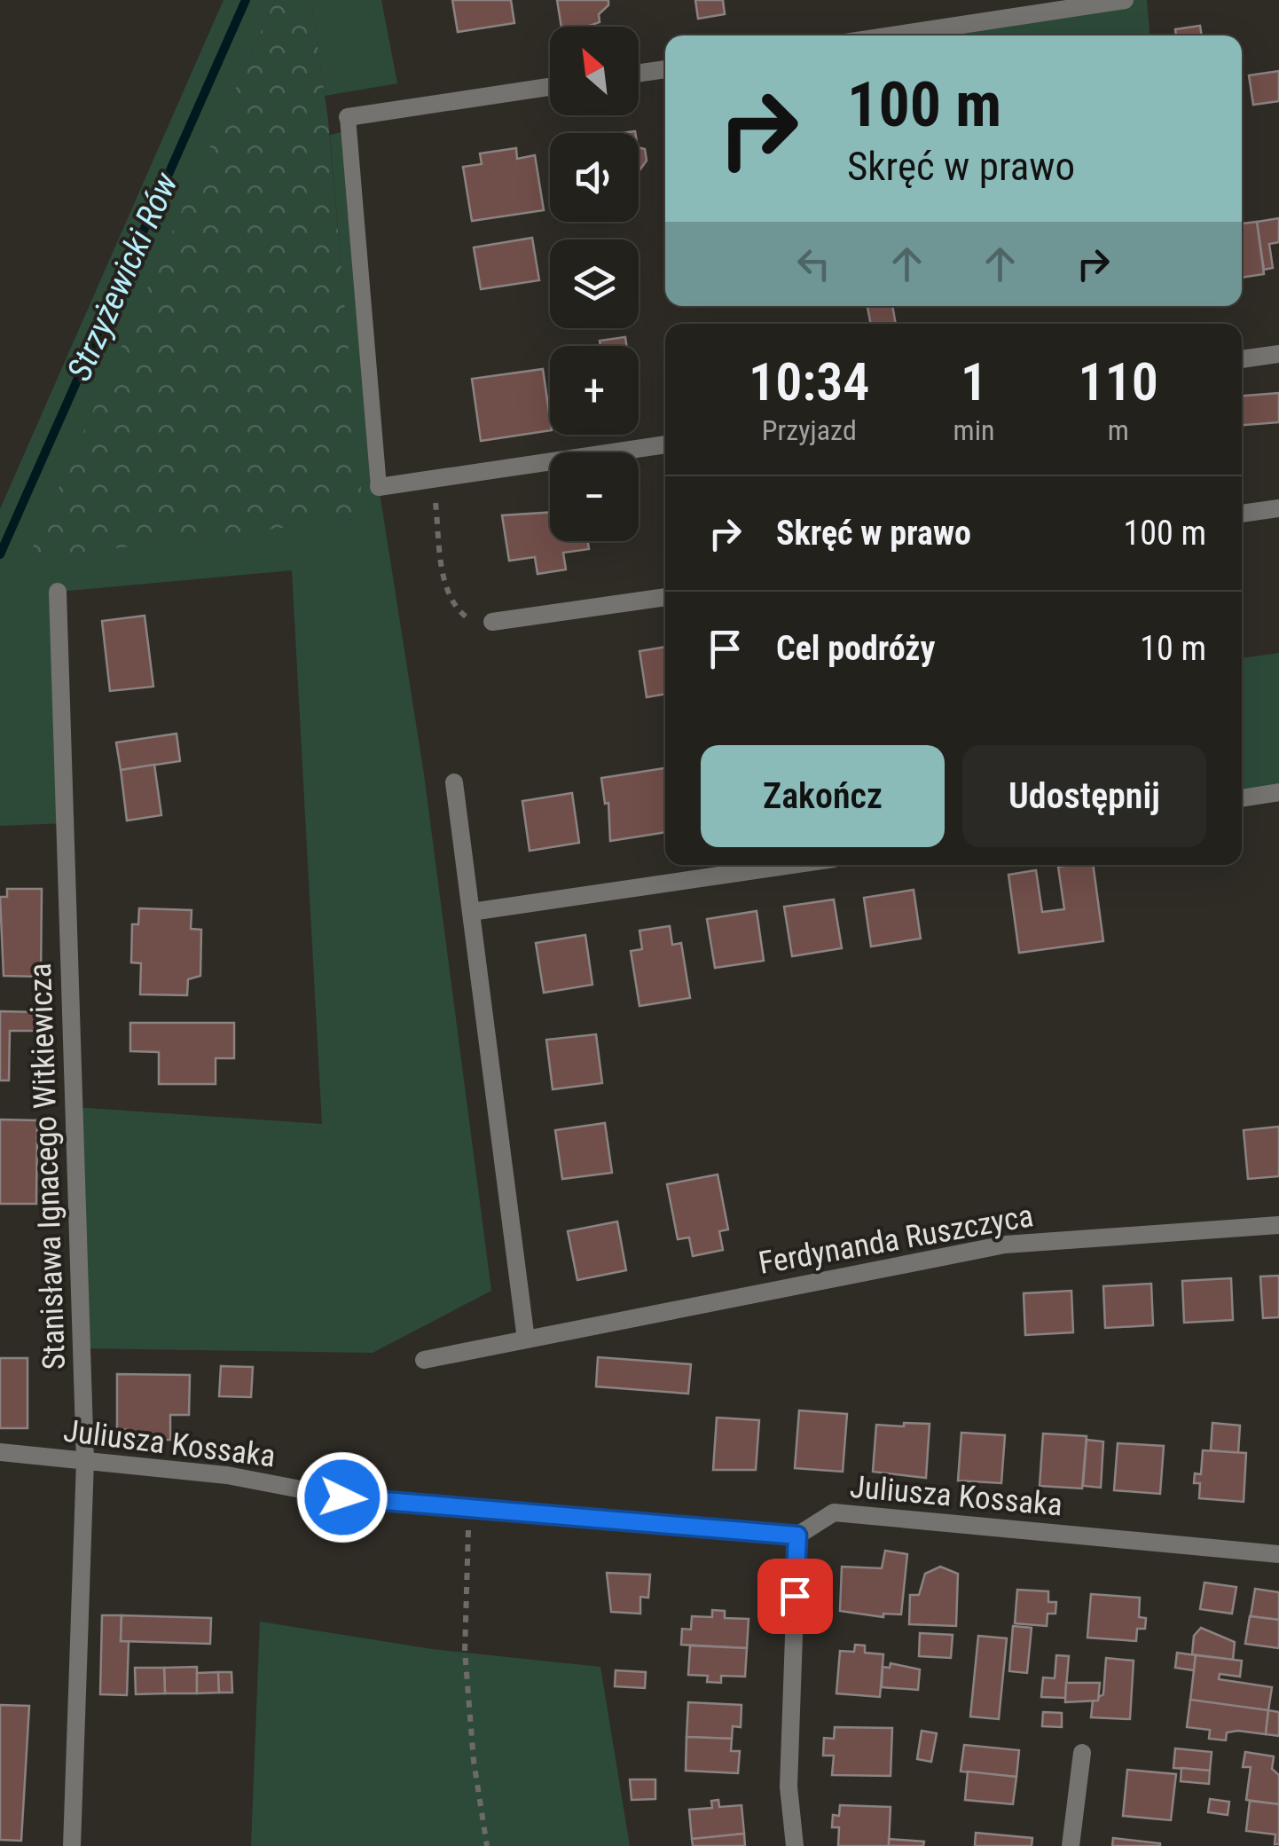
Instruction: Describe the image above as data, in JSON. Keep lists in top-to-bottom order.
{
  "streets": {
    "street": ["Stanisława Ignacego Witkiewicza", "Ferdynanda Ruszczyca", "Juliusza Kossaka"]
  },
  "crossings": [
    ["Stanisława Ignacego Witkiewicza", "Juliusza Kossaka"]
  ],
  "water": ["Strzyżewicki Rów"],
  "north": "top left",
  "page": {
    "map_buttons": ["+", "−"],
    "turn": ["100 m", "Skręć w prawo"],
    "eta": [
      "10:34",
      "Przyjazd",
      "1",
      "min",
      "110",
      "m"
    ],
    "list": [
      {
        "name": "Skręć w prawo",
        "value": "100 m"
      },
      {
        "name": "Cel podróży",
        "value": "10 m"
      }
    ],
    "buttons": ["Zakończ", "Udostępnij"]
  }
}
